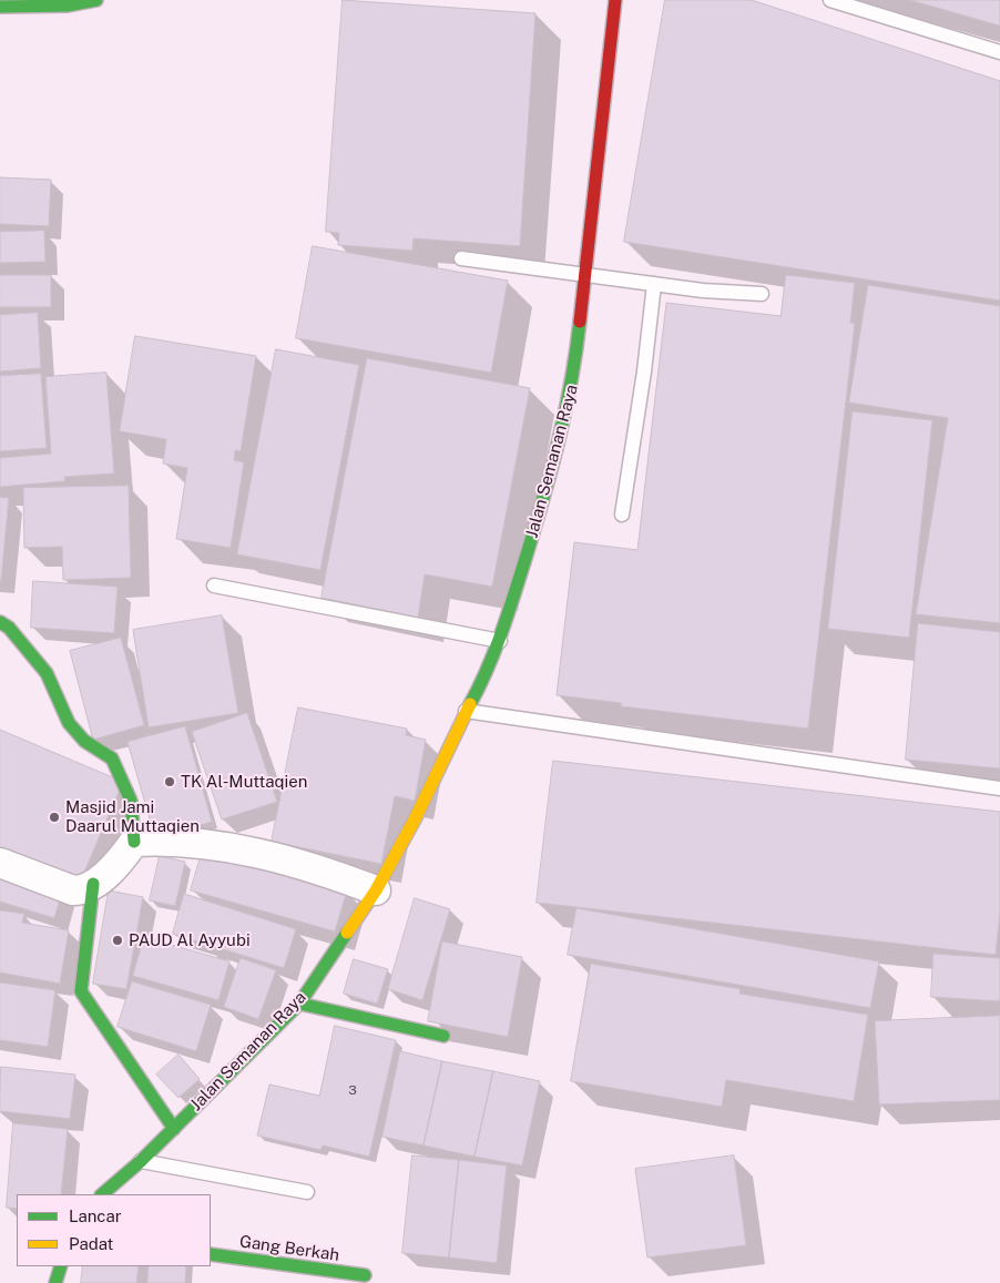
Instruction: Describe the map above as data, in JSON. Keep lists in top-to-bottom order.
{
  "streets": {
    "street": ["Jalan Semanan Raya", "Gang Berkah"]
  },
  "places": ["TK Al-Muttaqien", "Masjid Jami Daarul Muttaqien", "PAUD Al Ayyubi"],
  "house_numbers": ["3"],
  "legend": ["Lancar", "Padat"]
}
